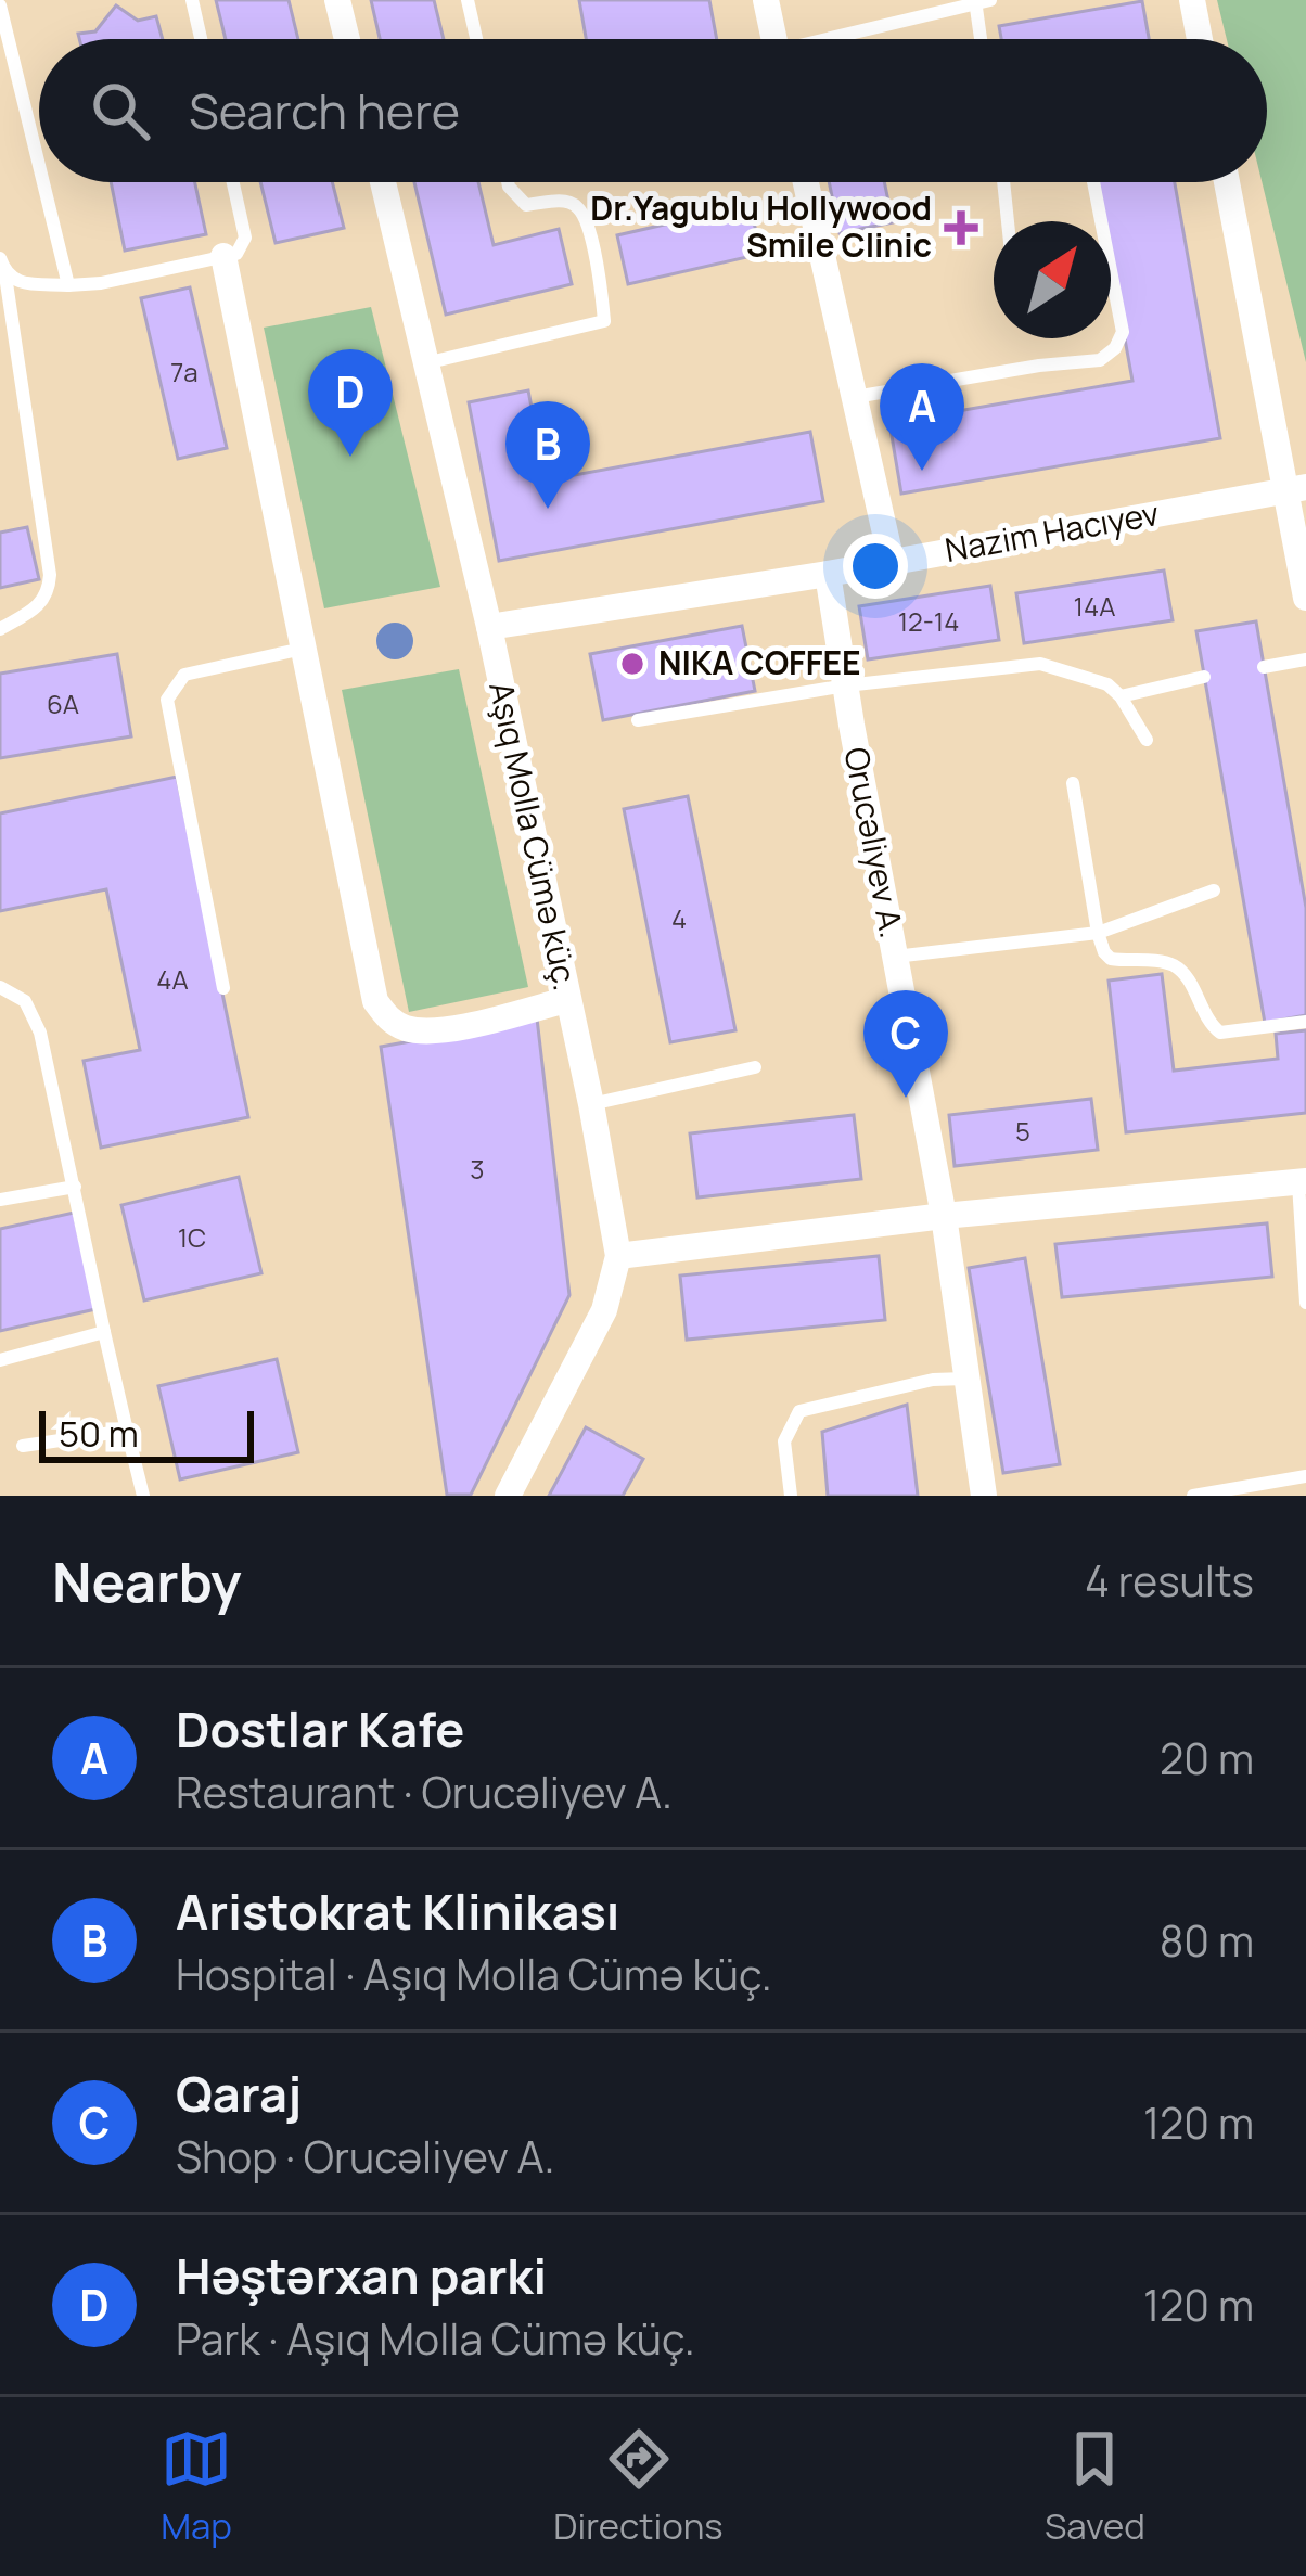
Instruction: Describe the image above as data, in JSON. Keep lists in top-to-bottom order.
{
  "streets": {
    "street": ["Nazim Hacıyev", "Aşıq Molla Cümə küç.", "Orucəliyev A."]
  },
  "crossings": [
    ["Nazim Hacıyev", "Aşıq Molla Cümə küç."],
    ["Nazim Hacıyev", "Orucəliyev A."]
  ],
  "places": {
    "health": ["Dr.Yagublu Hollywood Smile Clinic"],
    "other": ["NIKA COFFEE"]
  },
  "house_numbers": [
    "7a",
    "14A",
    "12-14",
    "6A",
    "4",
    "4A",
    "5",
    "3",
    "1С"
  ],
  "scale_bar": "50 m",
  "north": "top right",
  "page": {
    "search": "Search here",
    "pins": [
      "D",
      "A",
      "B",
      "C"
    ],
    "scale": "50 m",
    "heading": ["Nearby", "4 results"],
    "list": [
      {
        "mark": "A",
        "name": "Dostlar Kafe",
        "note": "Restaurant · Orucəliyev A.",
        "value": "20 m"
      },
      {
        "mark": "B",
        "name": "Aristokrat Klinikası",
        "note": "Hospital · Aşıq Molla Cümə küç.",
        "value": "80 m"
      },
      {
        "mark": "C",
        "name": "Qaraj",
        "note": "Shop · Orucəliyev A.",
        "value": "120 m"
      },
      {
        "mark": "D",
        "name": "Həştərxan parki",
        "note": "Park · Aşıq Molla Cümə küç.",
        "value": "120 m"
      }
    ],
    "nav": ["Map", "Directions", "Saved"]
  }
}
